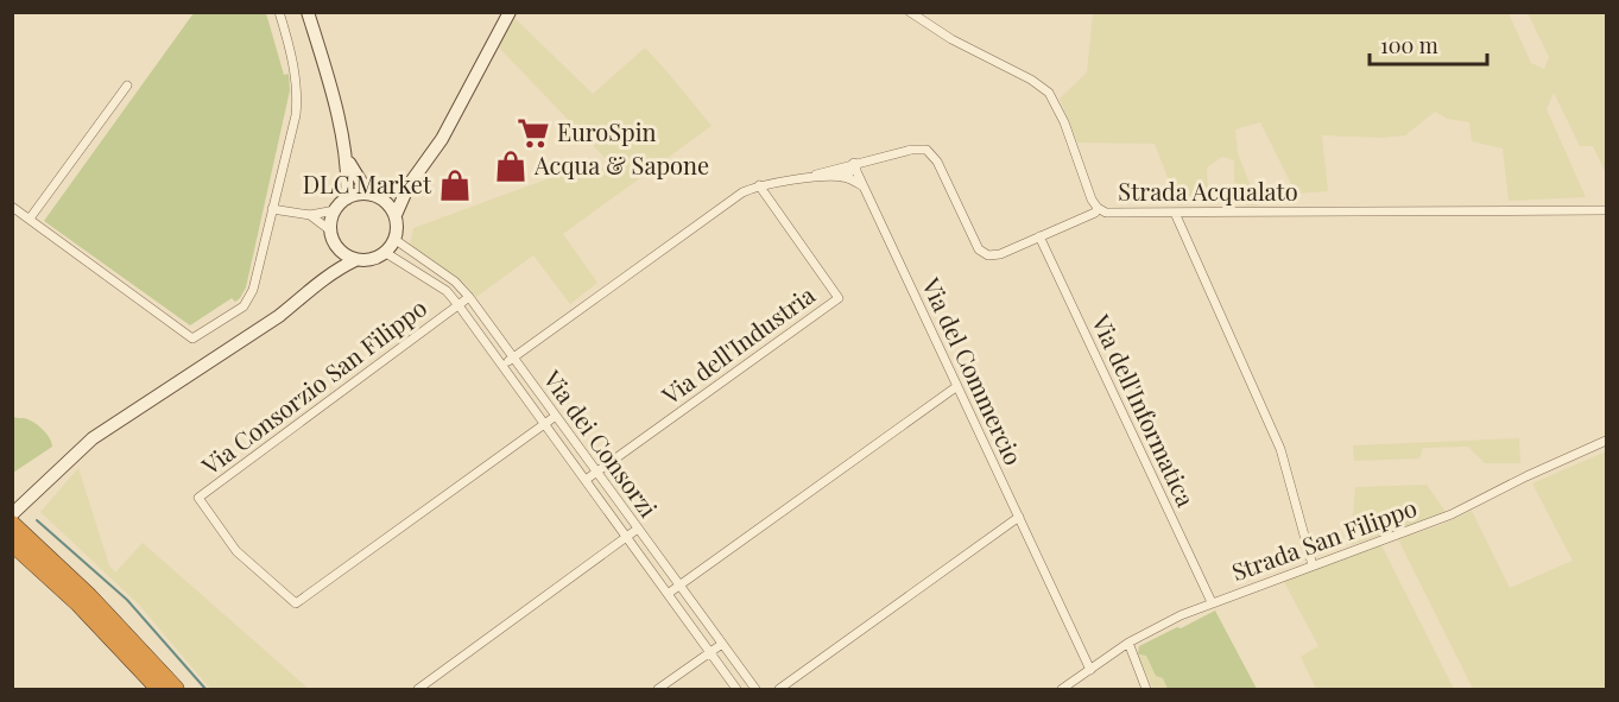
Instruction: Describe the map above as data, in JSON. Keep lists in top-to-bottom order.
{
  "streets": {
    "street": [
      "Strada Acqualato",
      "Via dell'Industria",
      "Via del Commercio",
      "Via Consorzio San Filippo",
      "Via dell'Informatica",
      "Via dei Consorzi",
      "Strada San Filippo"
    ]
  },
  "crossings": [
    ["Via dell'Industria", "Via dei Consorzi"],
    ["Via del Commercio", "Strada San Filippo"],
    ["Via Consorzio San Filippo", "Via dei Consorzi"],
    ["Via dell'Informatica", "Strada San Filippo"]
  ],
  "places": {
    "supermarket": ["EuroSpin"],
    "shop": ["Acqua & Sapone", "DLC Market"]
  },
  "scale_bar": "100 m"
}
